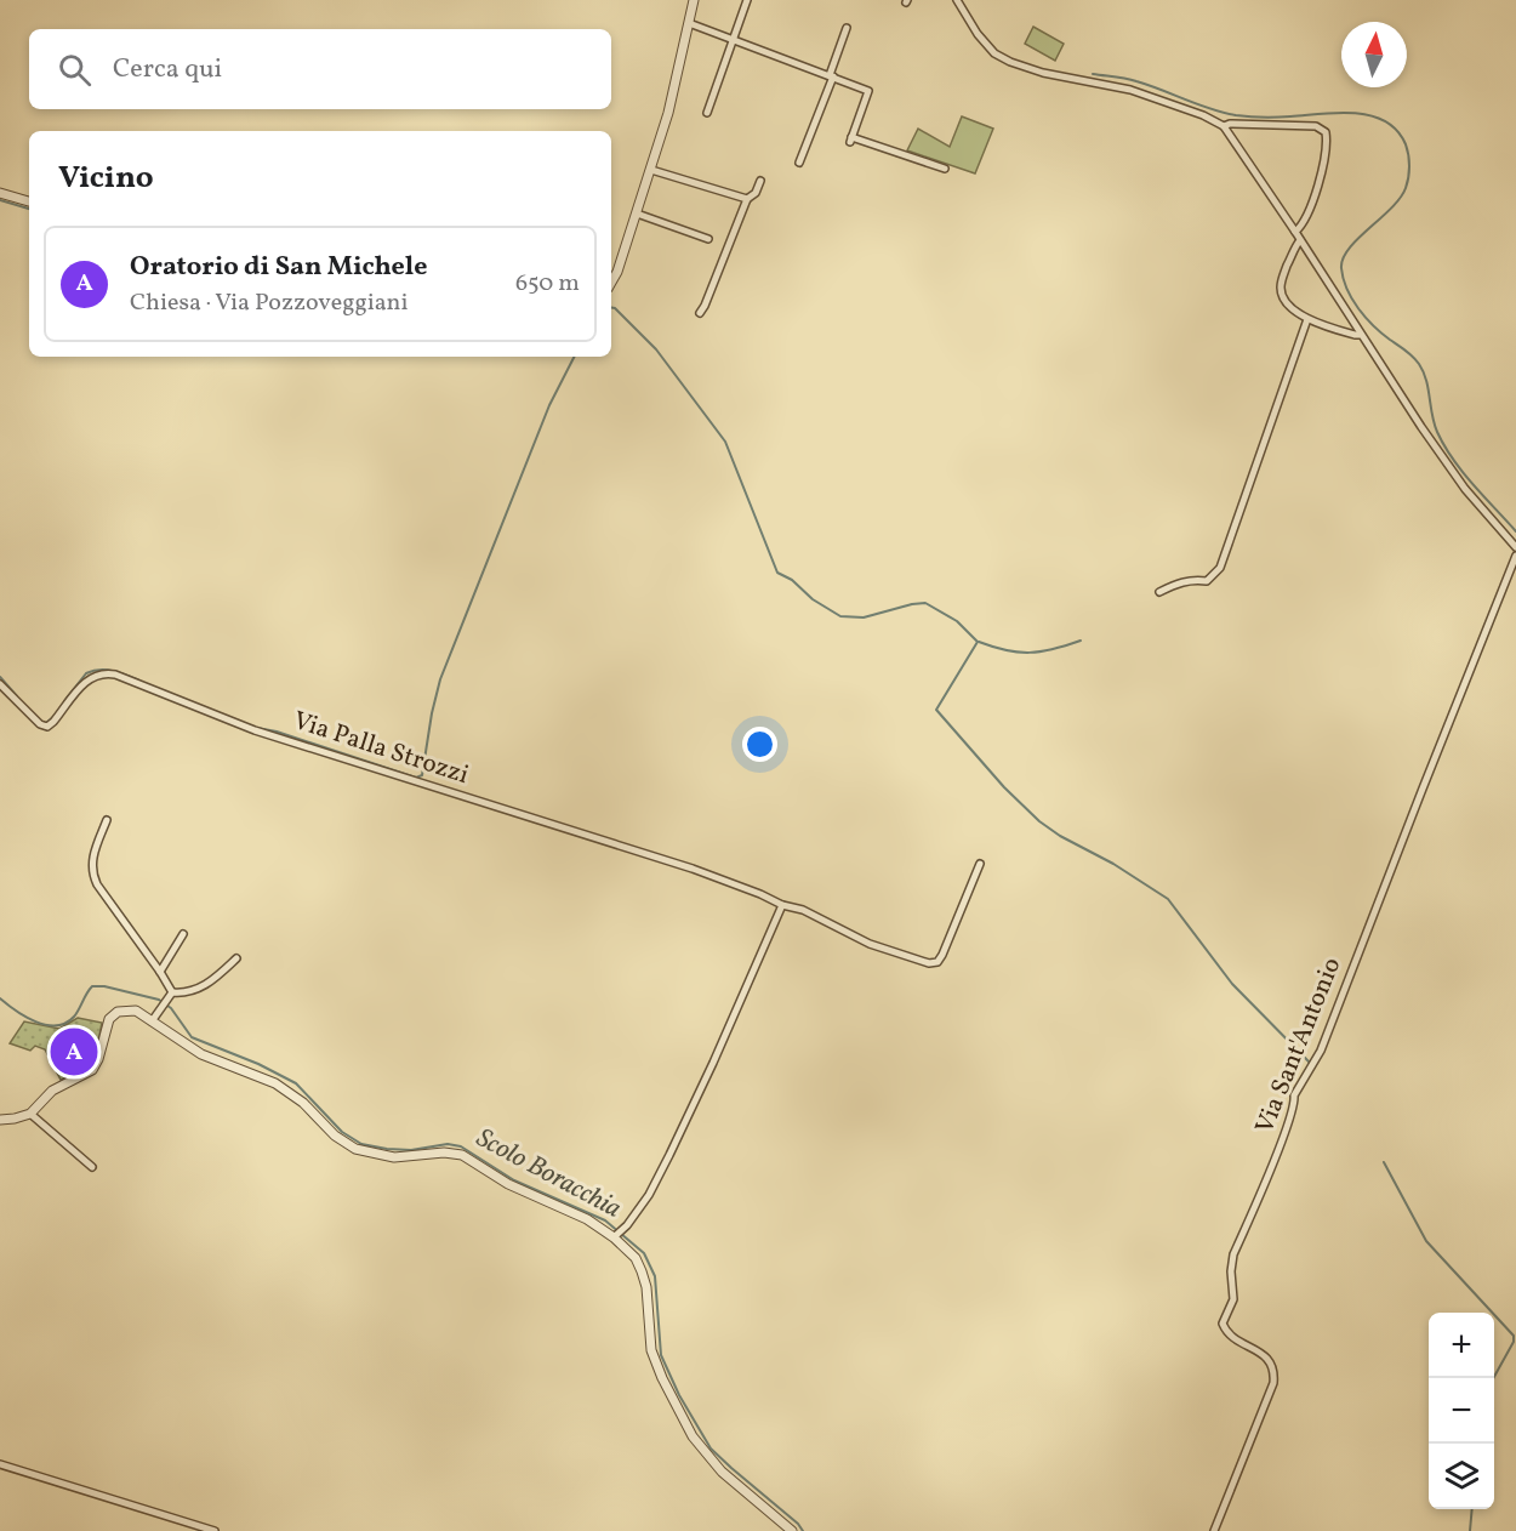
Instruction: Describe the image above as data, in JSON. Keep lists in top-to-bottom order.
{
  "streets": {
    "street": ["Via Palla Strozzi", "Via Sant'Antonio"]
  },
  "water": ["Scolo Boracchia"],
  "north": "top",
  "page": {
    "search": "Cerca qui",
    "heading": "Vicino",
    "list": [
      {
        "mark": "A",
        "name": "Oratorio di San Michele",
        "note": "Chiesa · Via Pozzoveggiani",
        "value": "650 m"
      }
    ],
    "pins": "A",
    "map_buttons": ["+", "−"]
  }
}
